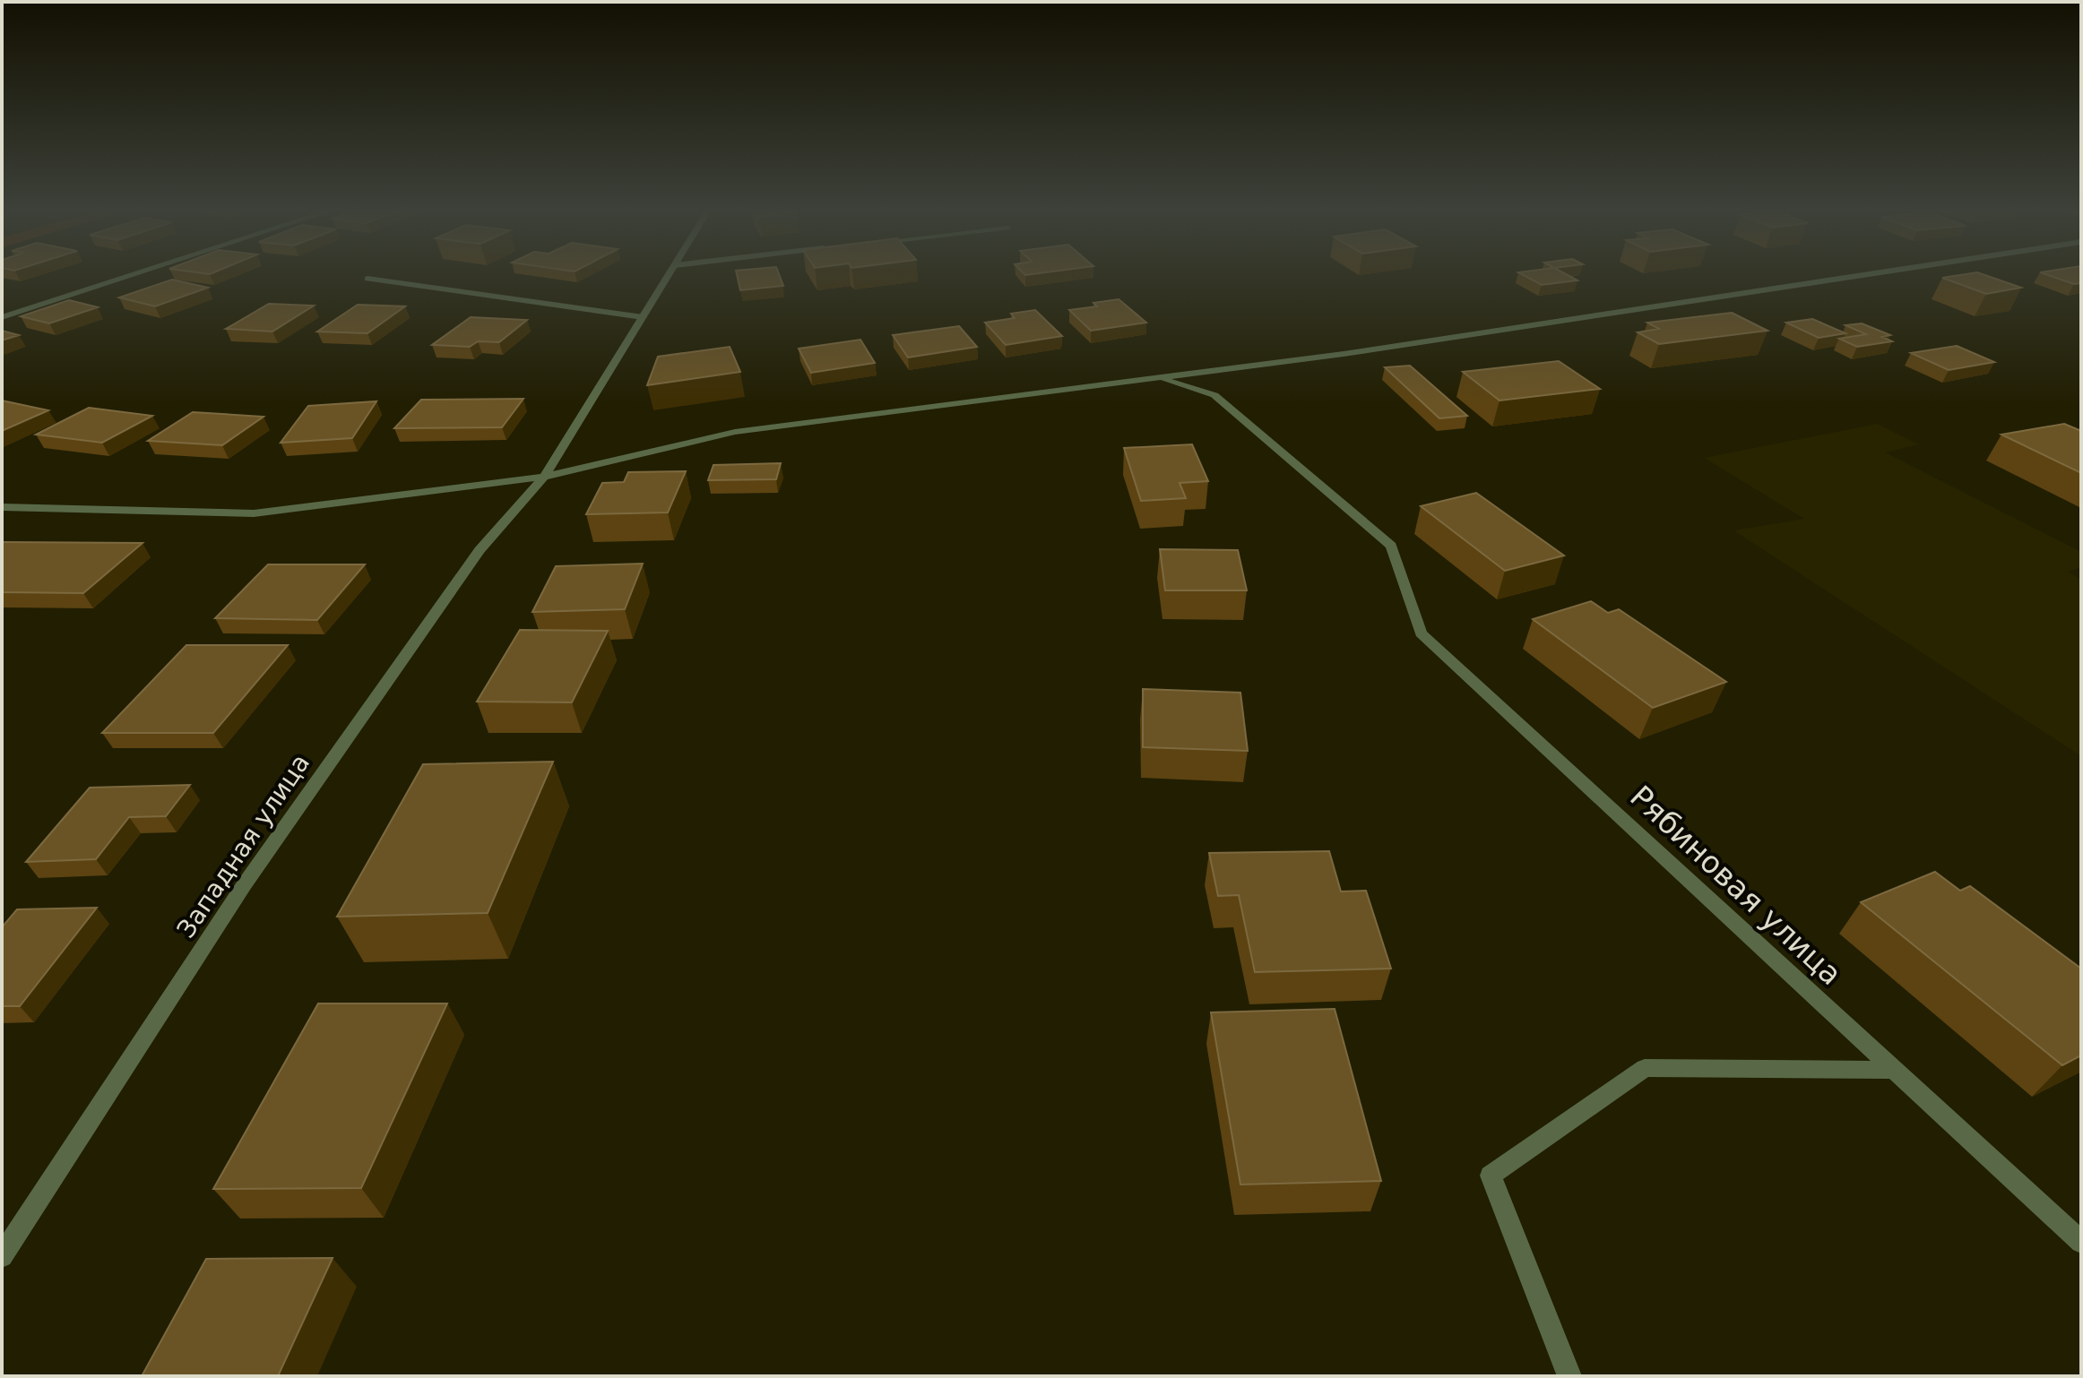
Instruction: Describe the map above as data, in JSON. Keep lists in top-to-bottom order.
{
  "streets": {
    "street": ["Западная улица", "Рябиновая улица"]
  }
}
